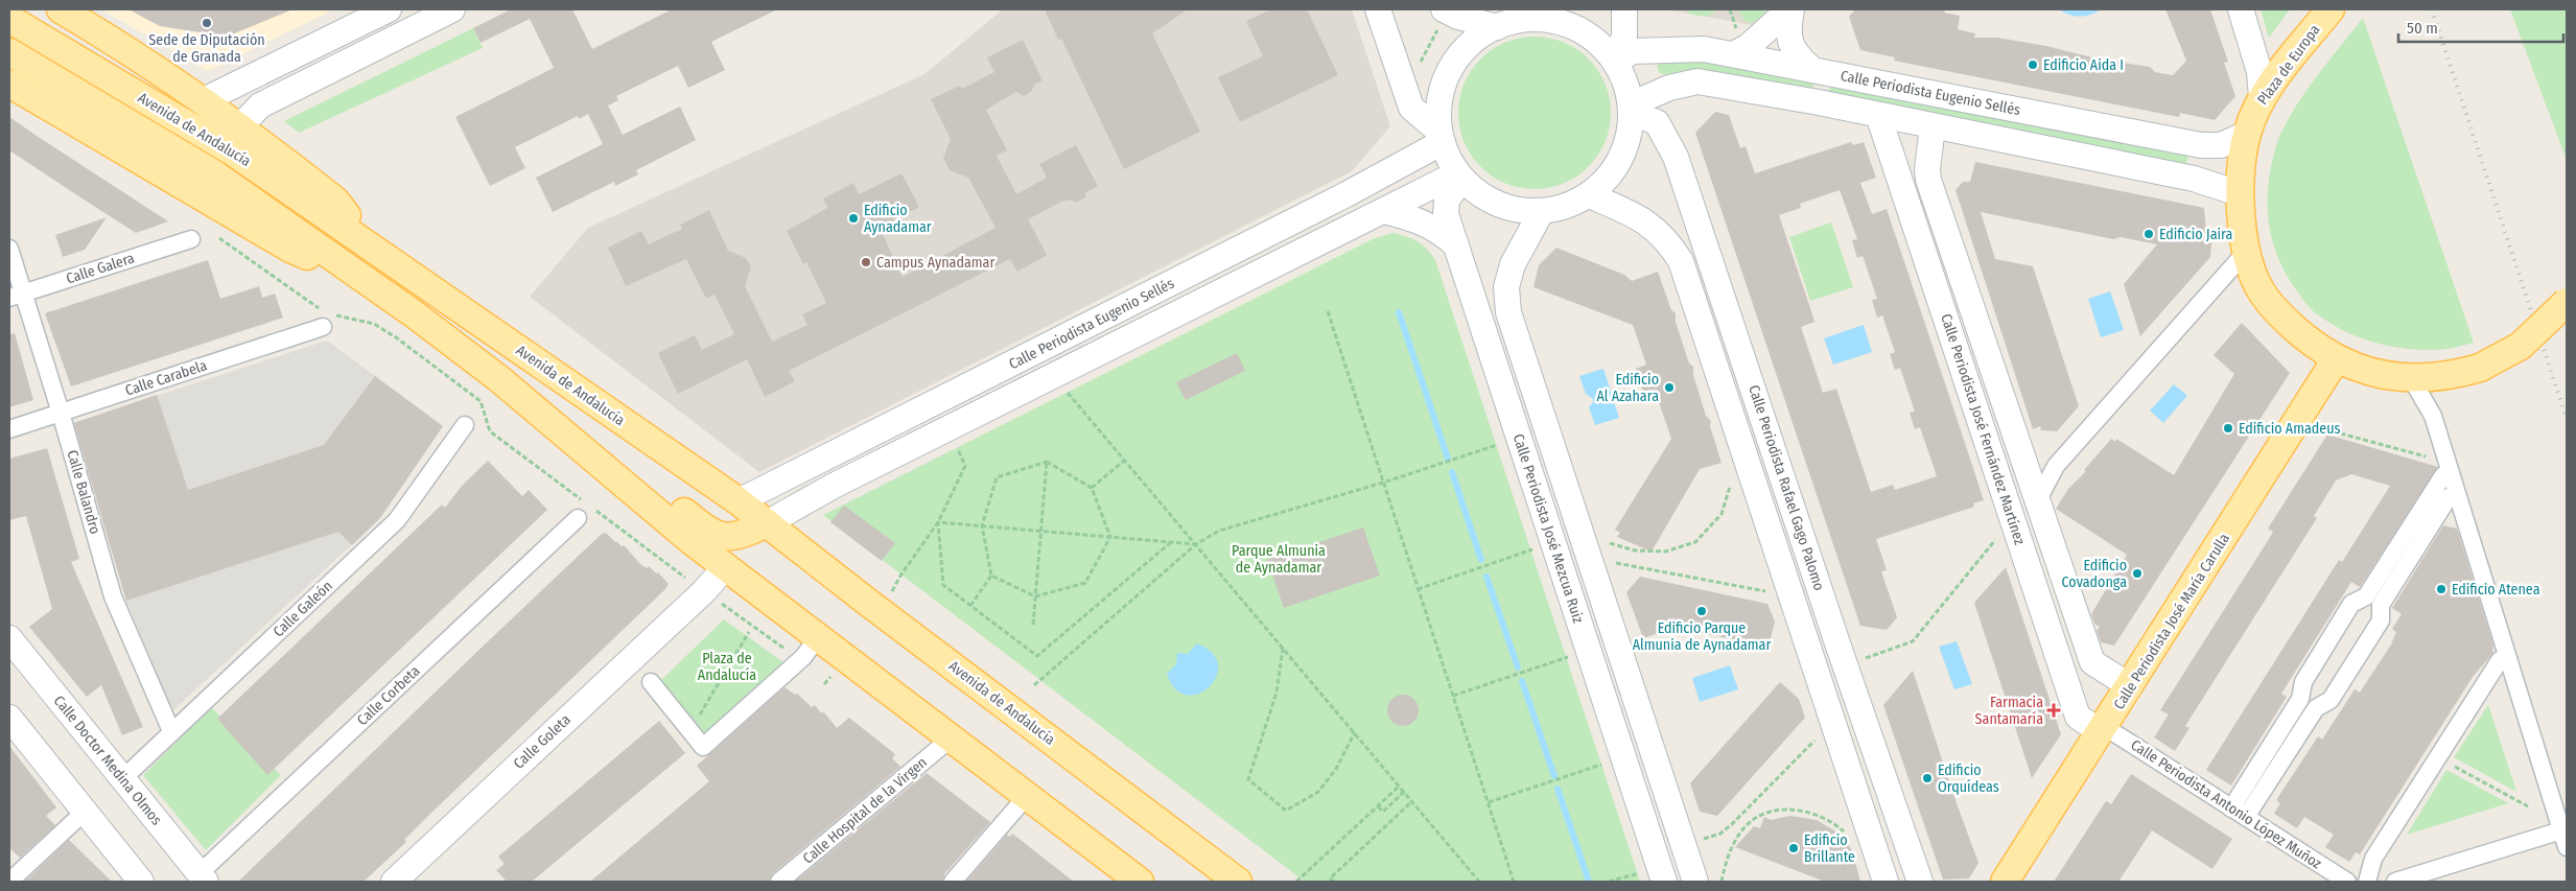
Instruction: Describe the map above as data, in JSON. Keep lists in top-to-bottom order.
{
  "streets": {
    "main road": [
      "Plaza de Europa",
      "Calle Periodista Eugenio Sellés",
      "Avenida de Andalucía",
      "Calle Periodista José Fernández Martínez",
      "Calle Periodista Rafael Gago Palomo",
      "Calle Periodista José Mezcua Ruiz",
      "Calle Periodista José María Carulla",
      "Calle Goleta",
      "Calle Doctor Medina Olmos"
    ],
    "street": [
      "Calle Galera",
      "Calle Carabela",
      "Calle Balandro",
      "Calle Galeón",
      "Calle Corbeta",
      "Calle Periodista Antonio López Muñoz",
      "Calle Hospital de la Virgen"
    ]
  },
  "crossings": [
    ["Plaza de Europa", "Calle Periodista Eugenio Sellés"],
    ["Plaza de Europa", "Calle Periodista José María Carulla"],
    ["Calle Periodista Eugenio Sellés", "Avenida de Andalucía"],
    ["Calle Periodista Eugenio Sellés", "Calle Periodista José Mezcua Ruiz"],
    ["Avenida de Andalucía", "Calle Goleta"],
    ["Avenida de Andalucía", "Calle Hospital de la Virgen"],
    ["Calle Galera", "Calle Balandro"],
    ["Calle Carabela", "Calle Balandro"],
    ["Calle Periodista José Fernández Martínez", "Calle Periodista José María Carulla"],
    ["Calle Periodista José Fernández Martínez", "Calle Periodista Antonio López Muñoz"],
    ["Calle Balandro", "Calle Galeón"],
    ["Calle Galeón", "Calle Doctor Medina Olmos"],
    ["Calle Periodista José María Carulla", "Calle Periodista Antonio López Muñoz"],
    ["Calle Corbeta", "Calle Doctor Medina Olmos"]
  ],
  "parks": ["Parque Almunia de Aynadamar", "Plaza de Andalucía"],
  "places": {
    "other": [
      "Sede de Diputación de Granada",
      "Edificio Aida I",
      "Edificio Aynadamar",
      "Edificio Jaira",
      "Campus Aynadamar",
      "Edificio Al Azahara",
      "Edificio Amadeus",
      "Edificio Covadonga",
      "Edificio Atenea",
      "Edificio Parque Almunia de Aynadamar",
      "Edificio Orquídeas",
      "Edificio Brillante"
    ],
    "health": ["Farmacia Santamaría"]
  },
  "scale_bar": "50 m"
}
